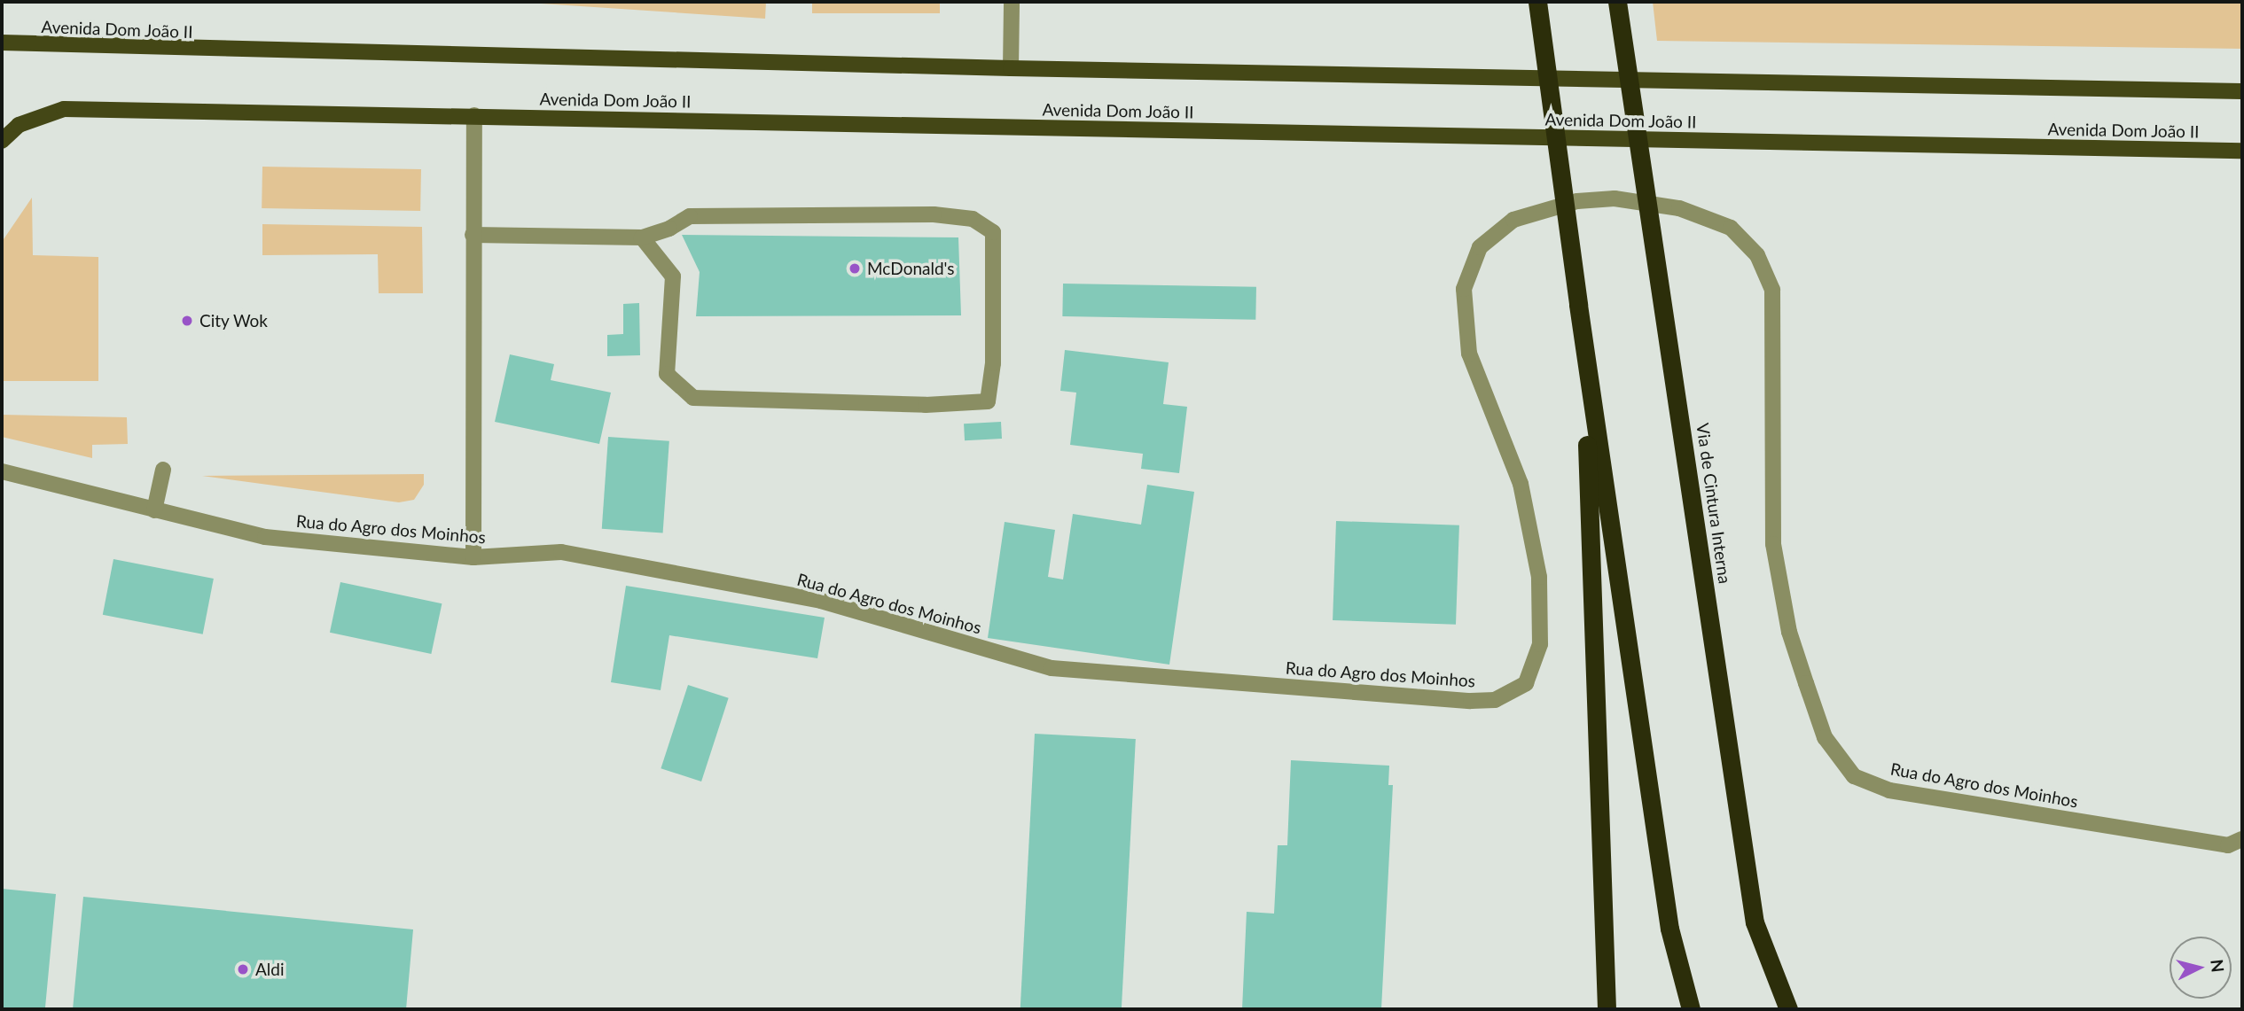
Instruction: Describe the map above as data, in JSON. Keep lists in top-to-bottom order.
{
  "streets": {
    "highway": ["Via de Cintura Interna"],
    "main road": ["Avenida Dom João II"],
    "street": ["Rua do Agro dos Moinhos"]
  },
  "places": ["McDonald's", "City Wok", "Aldi"],
  "north": "right"
}
